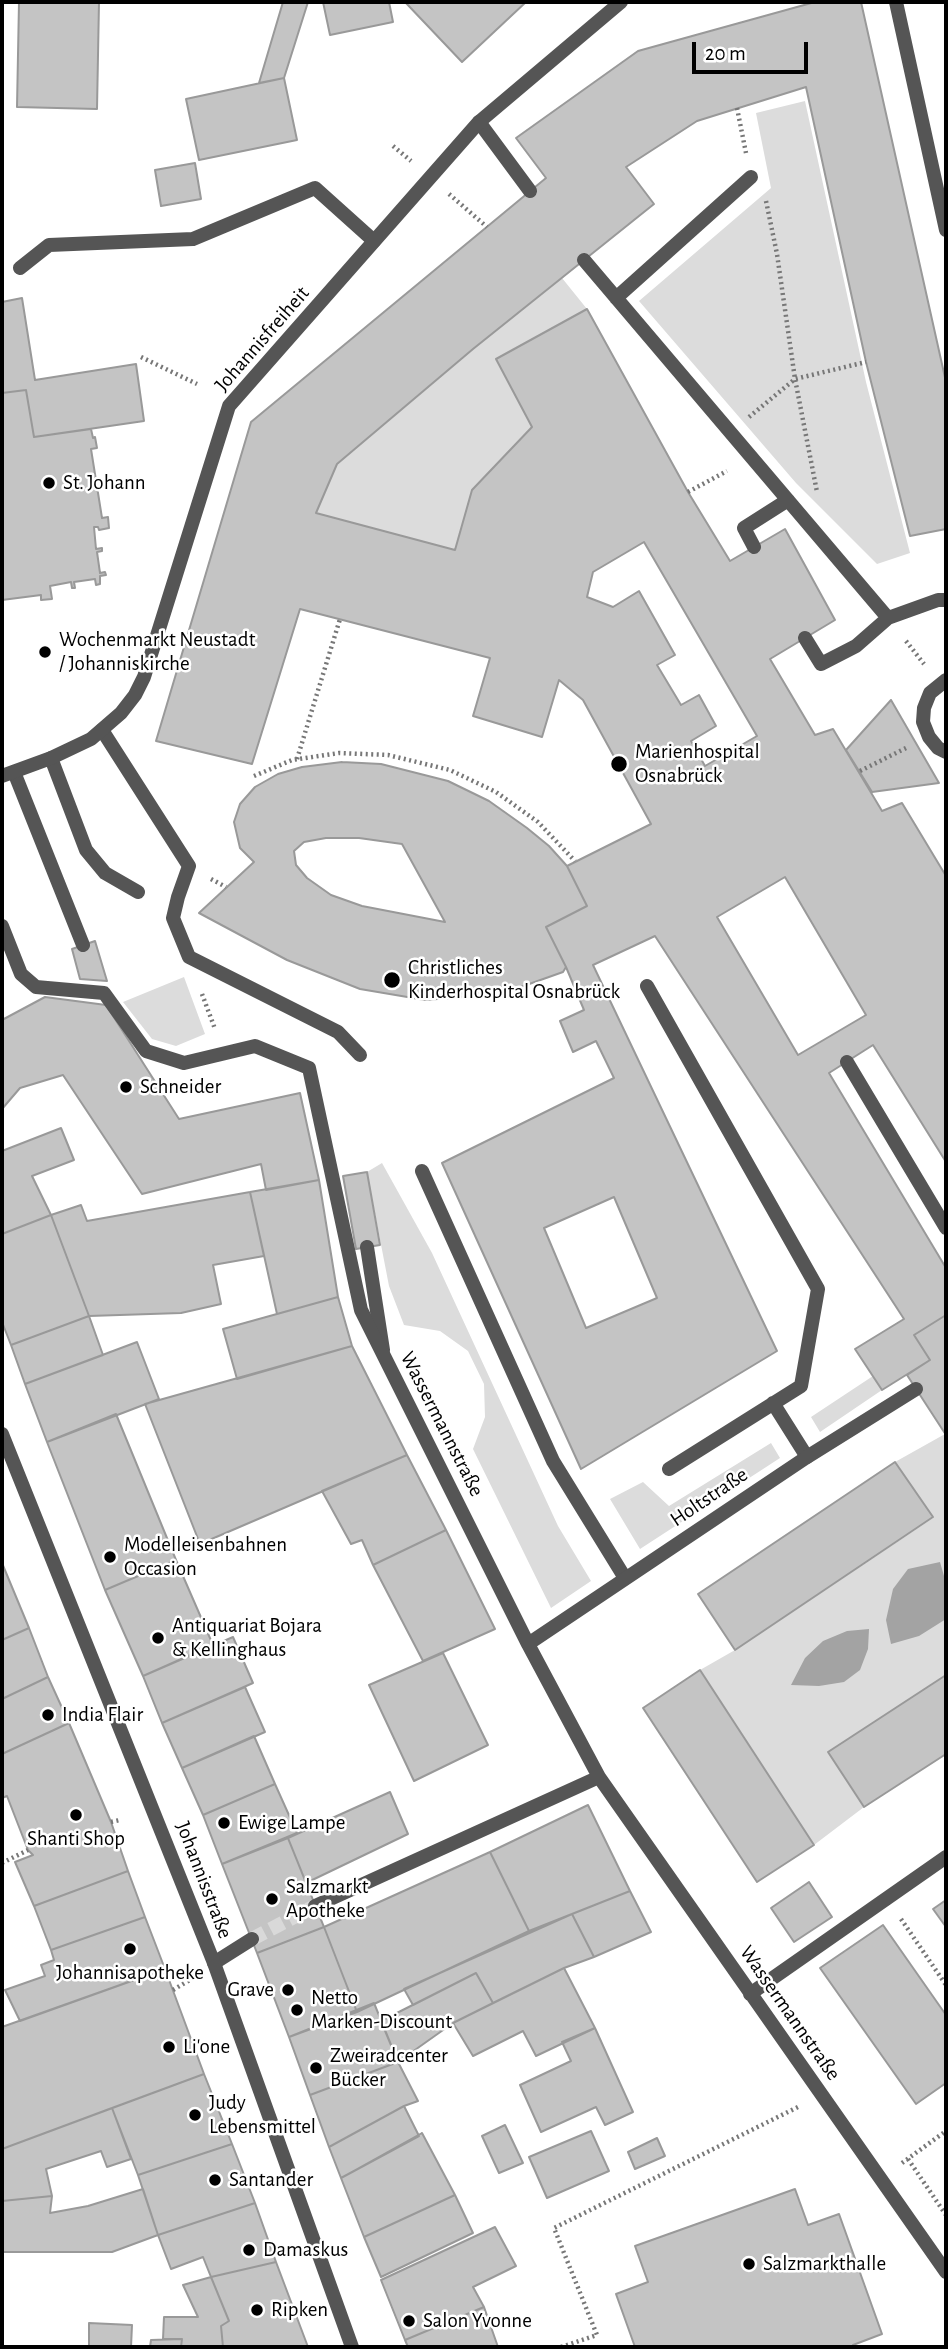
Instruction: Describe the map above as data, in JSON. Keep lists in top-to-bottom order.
{
  "streets": {
    "street": [
      "Johannisfreiheit",
      "Wassermannstraße",
      "Holtstraße",
      "Johannisstraße"
    ]
  },
  "crossings": [
    ["Wassermannstraße", "Holtstraße"]
  ],
  "places": [
    "St. Johann",
    "Wochenmarkt Neustadt / Johanniskirche",
    "Marienhospital Osnabrück",
    "Christliches Kinderhospital Osnabrück",
    "Schneider",
    "Modelleisenbahnen Occasion",
    "Antiquariat Bojara & Kellinghaus",
    "India Flair",
    "Shanti Shop",
    "Ewige Lampe",
    "Salzmarkt Apotheke",
    "Johannisapotheke",
    "Grave",
    "Netto Marken-Discount",
    "Li'one",
    "Zweiradcenter Bücker",
    "Judy Lebensmittel",
    "Santander",
    "Damaskus",
    "Salzmarkthalle",
    "Ripken",
    "Salon Yvonne"
  ],
  "scale_bar": "20 m"
}
